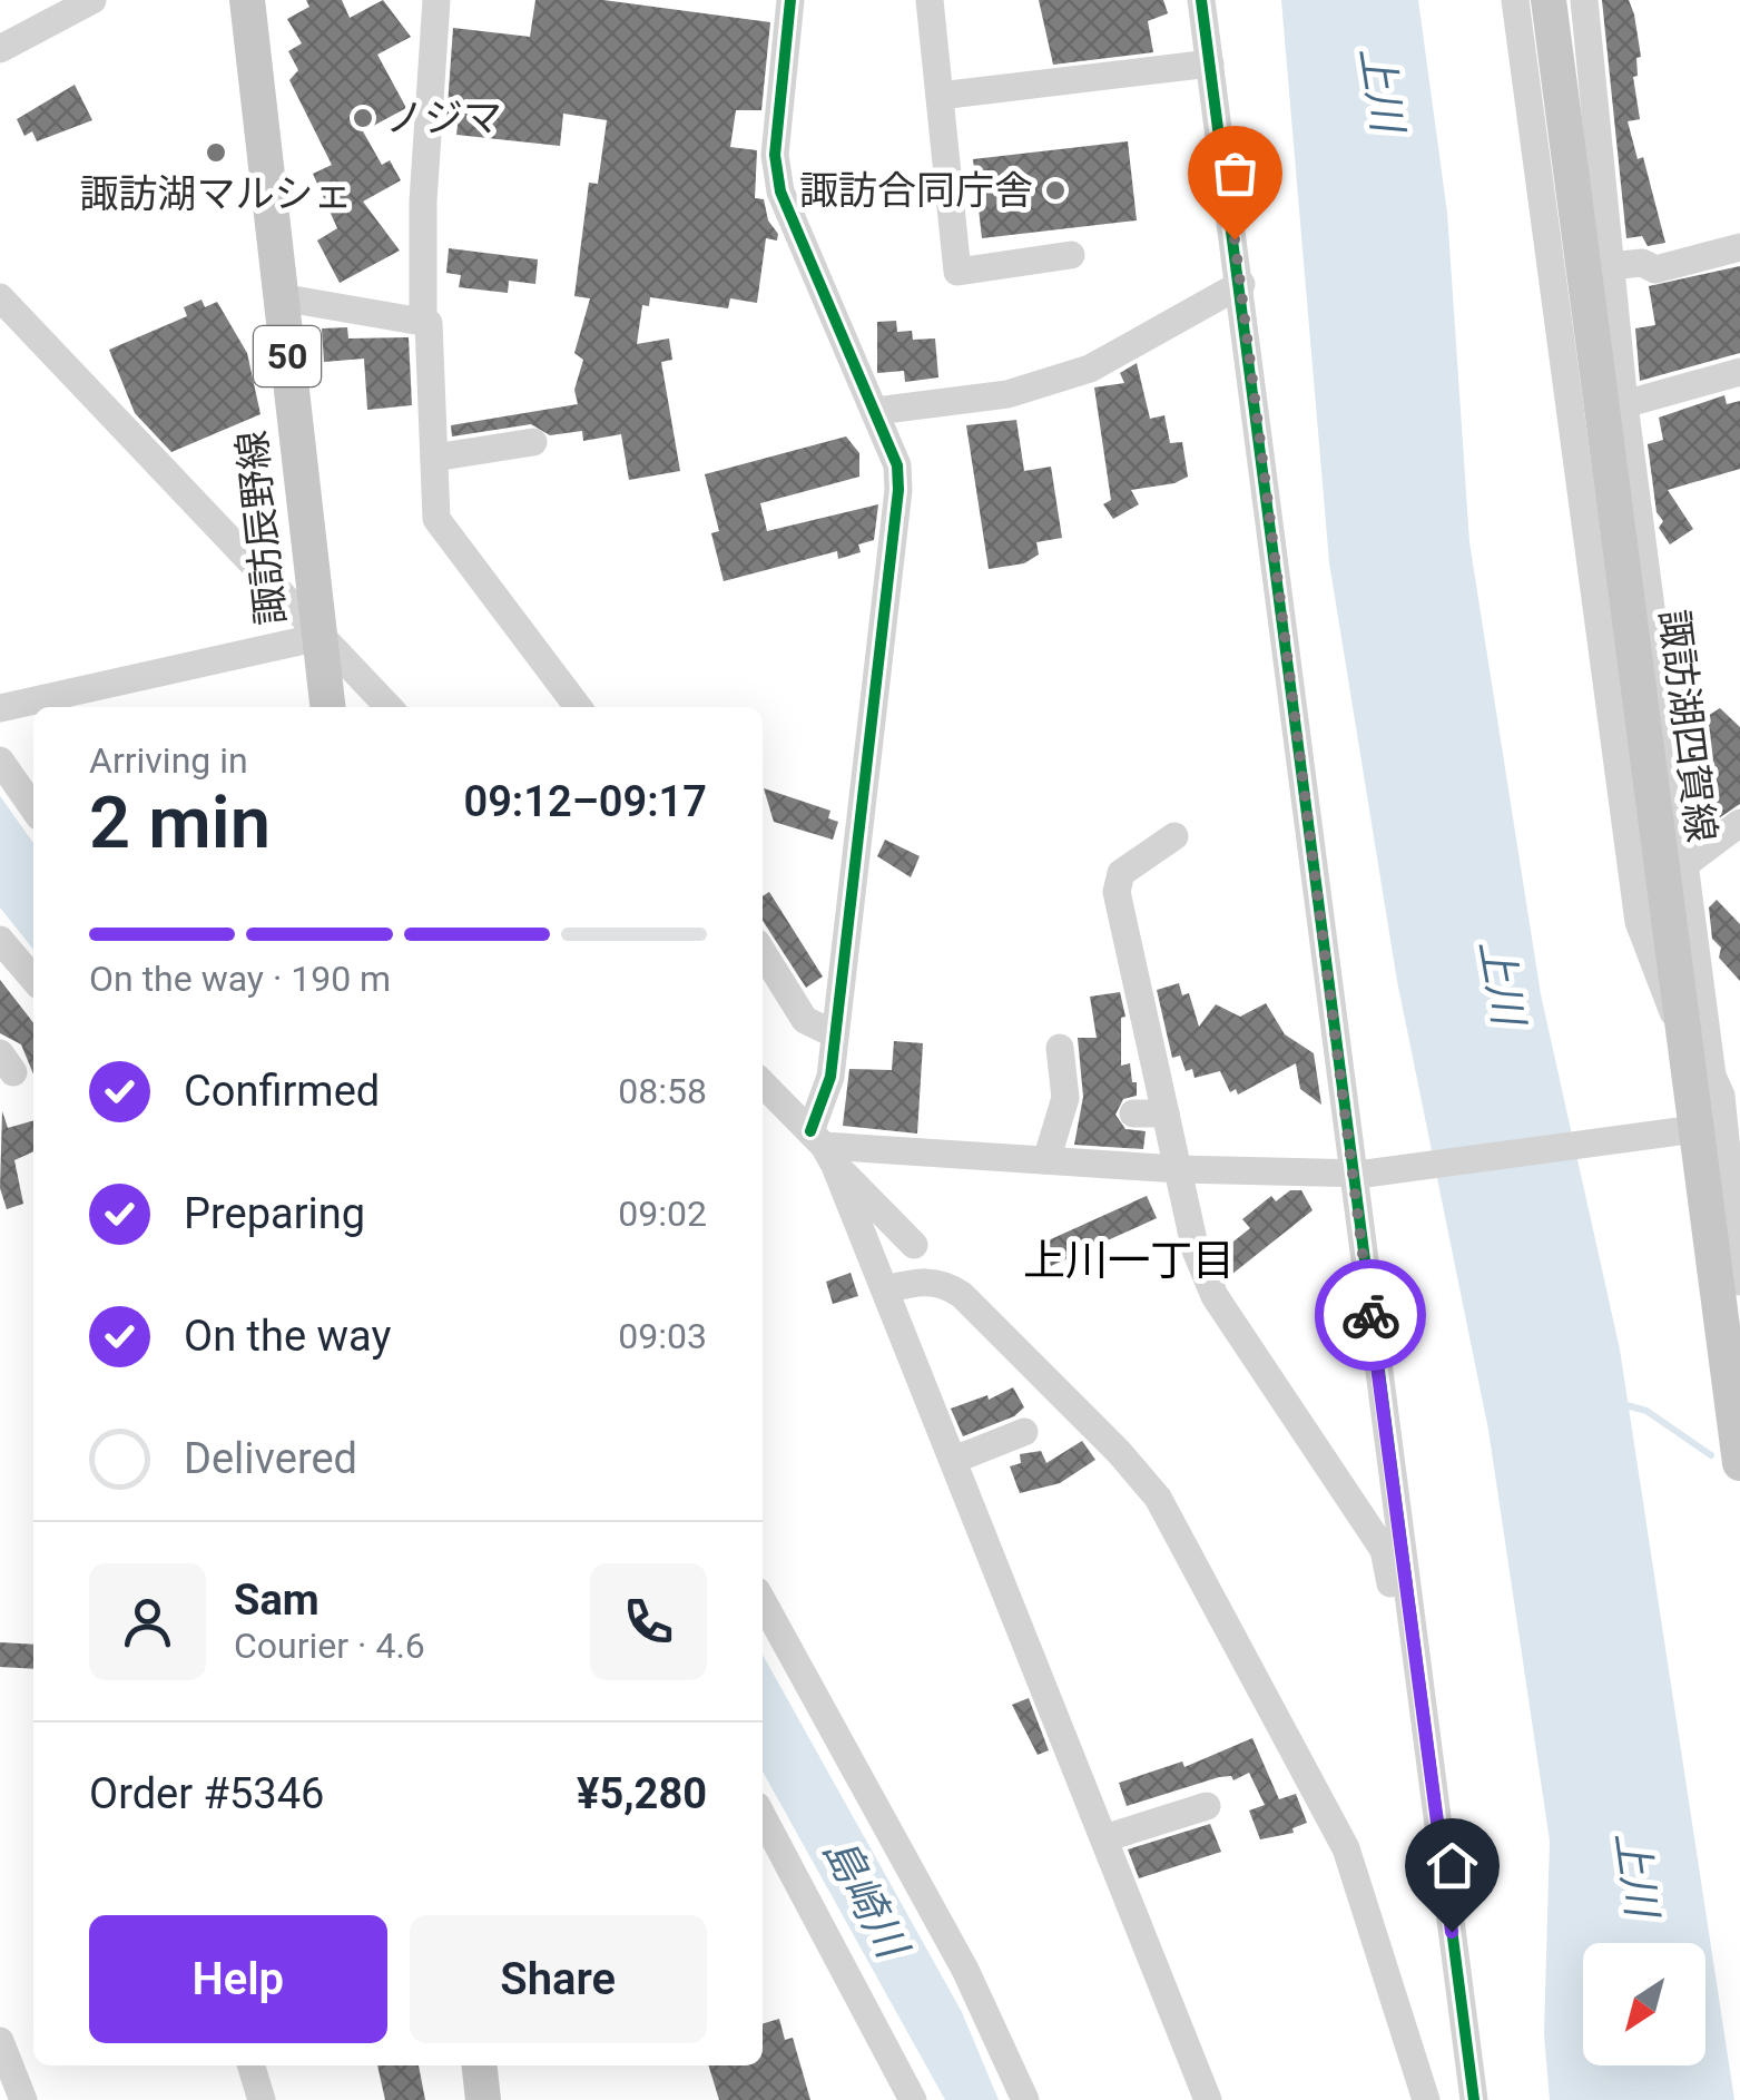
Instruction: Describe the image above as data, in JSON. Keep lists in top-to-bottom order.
{
  "streets": {
    "main road": ["50", "諏訪辰野線", "諏訪湖四賀線"]
  },
  "districts": ["上川一丁目"],
  "water": ["上川", "島崎川"],
  "places": ["ノジマ", "諏訪湖マルシェ", "諏訪合同庁舎"],
  "north": "bottom left",
  "page": {
    "heading": ["2 min", "Arriving in", "09:12–09:17"],
    "panel": [
      "Sam",
      "Courier · 4.6",
      "Order #5346",
      "¥5,280"
    ],
    "bar": "On the way · 190 m",
    "list": [
      ["Confirmed", "08:58"],
      ["Preparing", "09:02"],
      ["On the way", "09:03"],
      "Delivered"
    ],
    "buttons": ["Help", "Share"]
  }
}
